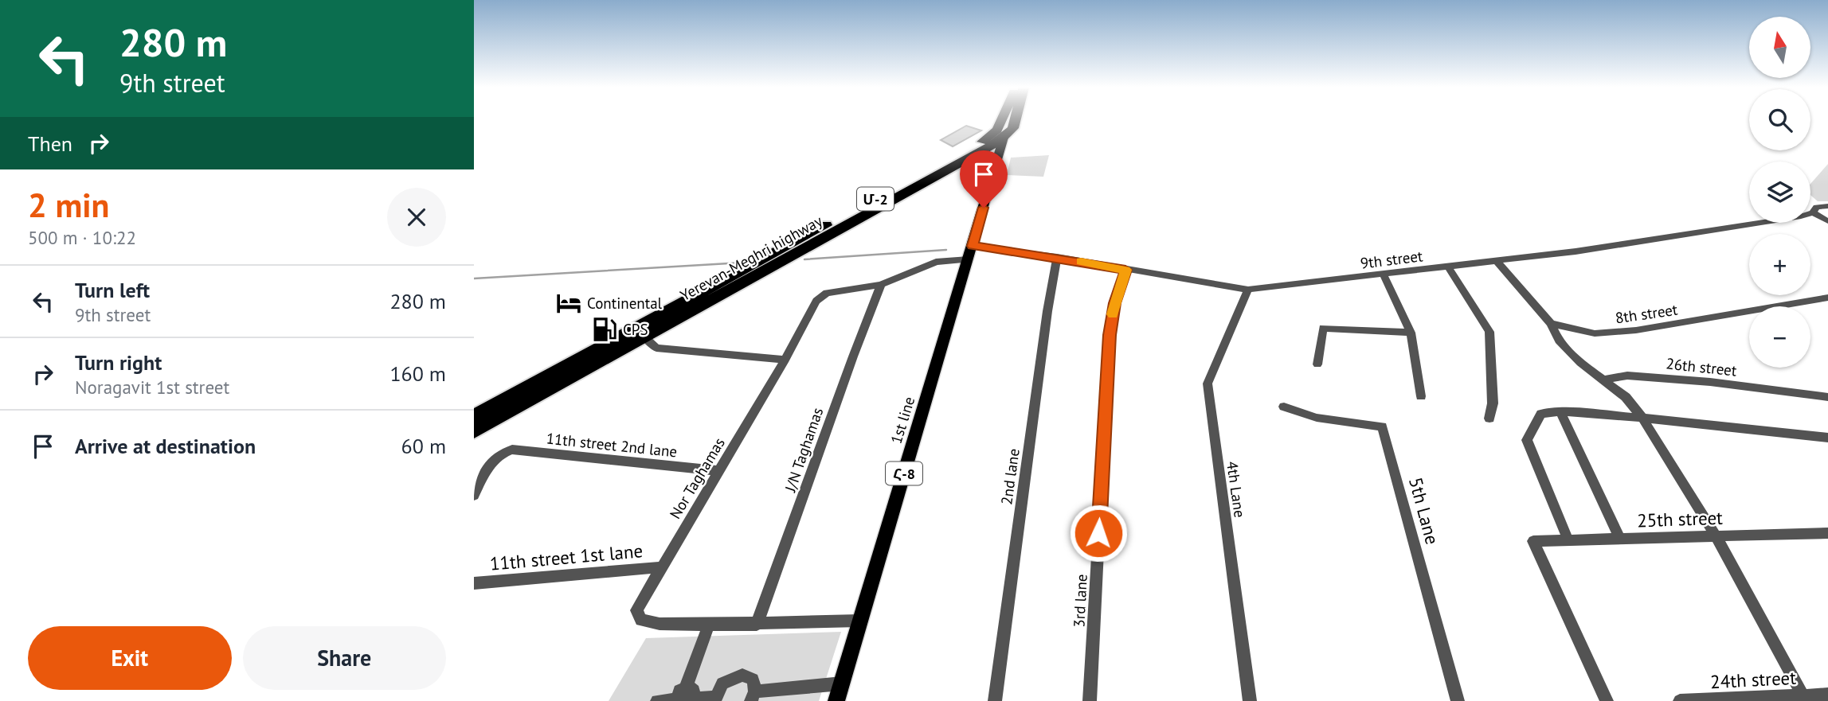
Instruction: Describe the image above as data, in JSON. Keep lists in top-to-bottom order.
{
  "streets": {
    "highway": ["Մ-2", "Yerevan-Meghri highway"],
    "main road": ["1st line", "Հ-8"],
    "street": [
      "9th street",
      "8th street",
      "26th street",
      "11th street 2nd lane",
      "J/N Taghamas",
      "2nd lane",
      "Nor Taghamas",
      "4th Lane",
      "5th Lane",
      "25th street",
      "11th street 1st lane",
      "3rd lane",
      "24th street"
    ]
  },
  "crossings": [
    ["Մ-2", "Yerevan-Meghri highway"],
    ["Մ-2", "Հ-8"],
    ["Yerevan-Meghri highway", "Հ-8"],
    ["9th street", "1st line"],
    ["9th street", "Հ-8"],
    ["9th street", "2nd lane"],
    ["9th street", "Nor Taghamas"],
    ["9th street", "4th Lane"],
    ["9th street", "3rd lane"],
    ["1st line", "Հ-8"],
    ["1st line", "Nor Taghamas"],
    ["11th street 2nd lane", "Nor Taghamas"],
    ["J/N Taghamas", "Nor Taghamas"],
    ["Հ-8", "Nor Taghamas"],
    ["Nor Taghamas", "11th street 1st lane"]
  ],
  "places": {
    "hotel": ["Continental"],
    "fuel station": ["CPS"]
  },
  "north": "top",
  "page": {
    "turn": ["280 m", "9th street"],
    "map_buttons": ["+", "−"],
    "then": "Then",
    "heading": ["2 min", "500 m · 10:22"],
    "list": [
      {
        "name": "Turn left",
        "note": "9th street",
        "value": "280 m"
      },
      {
        "name": "Turn right",
        "note": "Noragavit 1st street",
        "value": "160 m"
      },
      {
        "name": "Arrive at destination",
        "value": "60 m"
      }
    ],
    "buttons": ["Exit", "Share"]
  }
}
